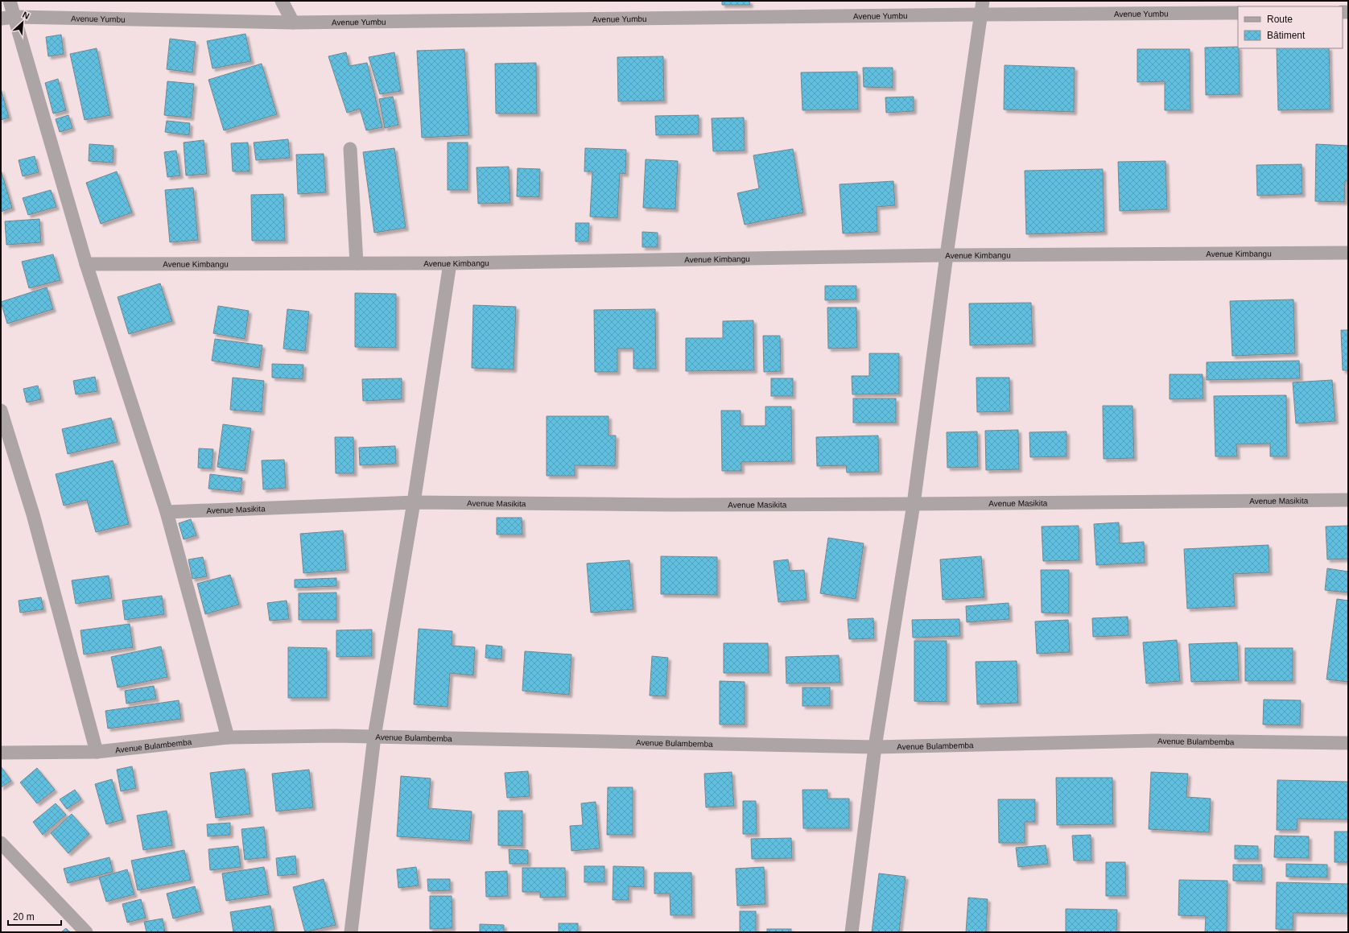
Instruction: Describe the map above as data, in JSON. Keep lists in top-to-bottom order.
{
  "streets": {
    "street": [
      "Avenue Yumbu",
      "Avenue Kimbangu",
      "Avenue Masikita",
      "Avenue Bulambemba"
    ]
  },
  "legend": ["Route", "Bâtiment"],
  "scale_bar": "20 m",
  "north": "top right"
}
